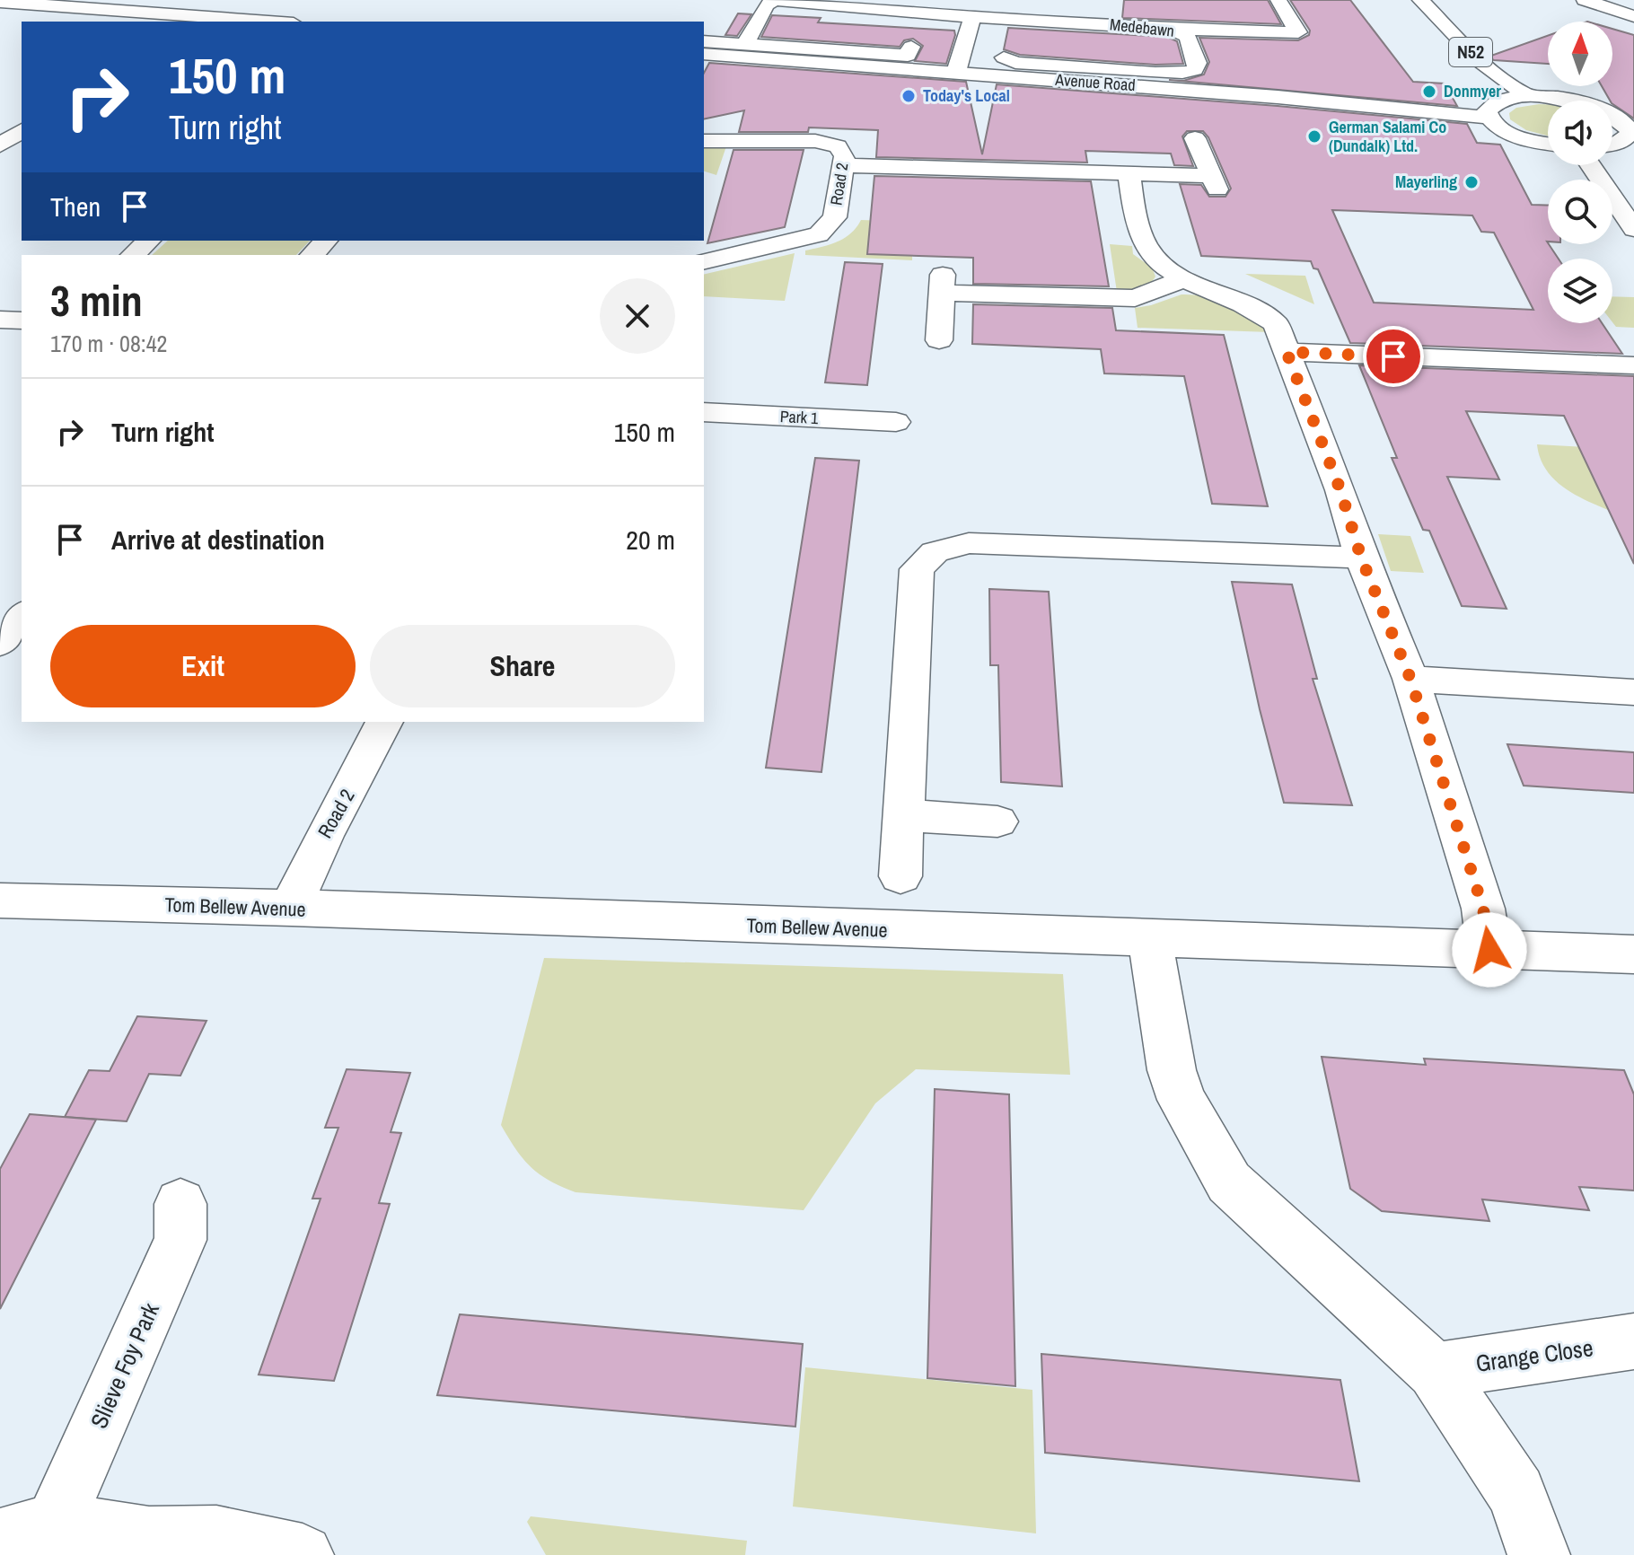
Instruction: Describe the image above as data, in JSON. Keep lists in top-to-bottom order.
{
  "streets": {
    "street": [
      "Medebawn",
      "N52",
      "Avenue Road",
      "Road 2",
      "Park 1",
      "Tom Bellew Avenue",
      "Grange Close",
      "Slieve Foy Park"
    ]
  },
  "crossings": [
    ["N52", "Avenue Road"],
    ["Road 2", "Tom Bellew Avenue"]
  ],
  "places": [
    "Donmyer",
    "Today's Local",
    "German Salami Co (Dundalk) Ltd.",
    "Mayerling"
  ],
  "north": "top",
  "page": {
    "turn": ["150 m", "Turn right"],
    "then": "Then",
    "heading": ["3 min", "170 m · 08:42"],
    "list": [
      {
        "name": "Turn right",
        "value": "150 m"
      },
      {
        "name": "Arrive at destination",
        "value": "20 m"
      }
    ],
    "buttons": ["Exit", "Share"]
  }
}
